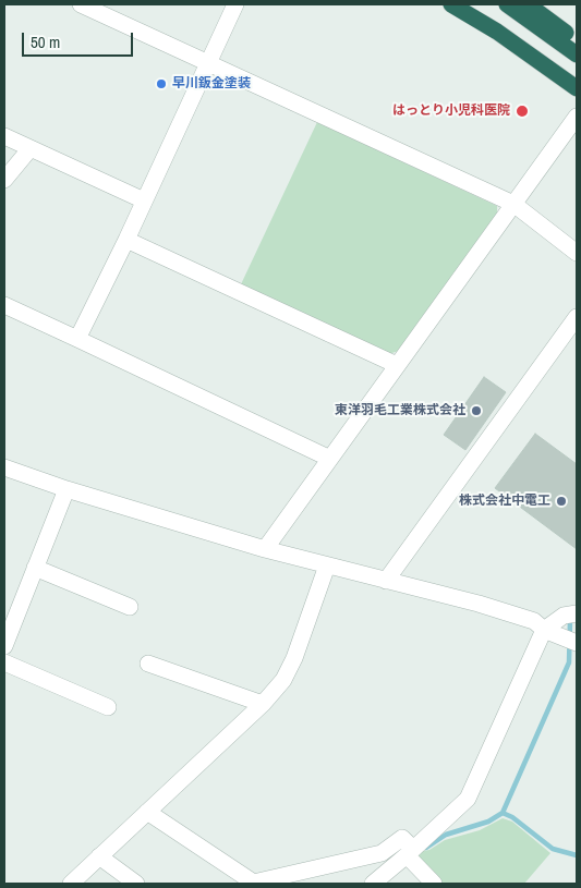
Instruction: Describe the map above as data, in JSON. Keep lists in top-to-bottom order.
{
  "places": [
    "早川鈑金塗装",
    "はっとり小児科医院",
    "東洋羽毛工業株式会社",
    "株式会社中電工"
  ],
  "scale_bar": "50 m"
}
